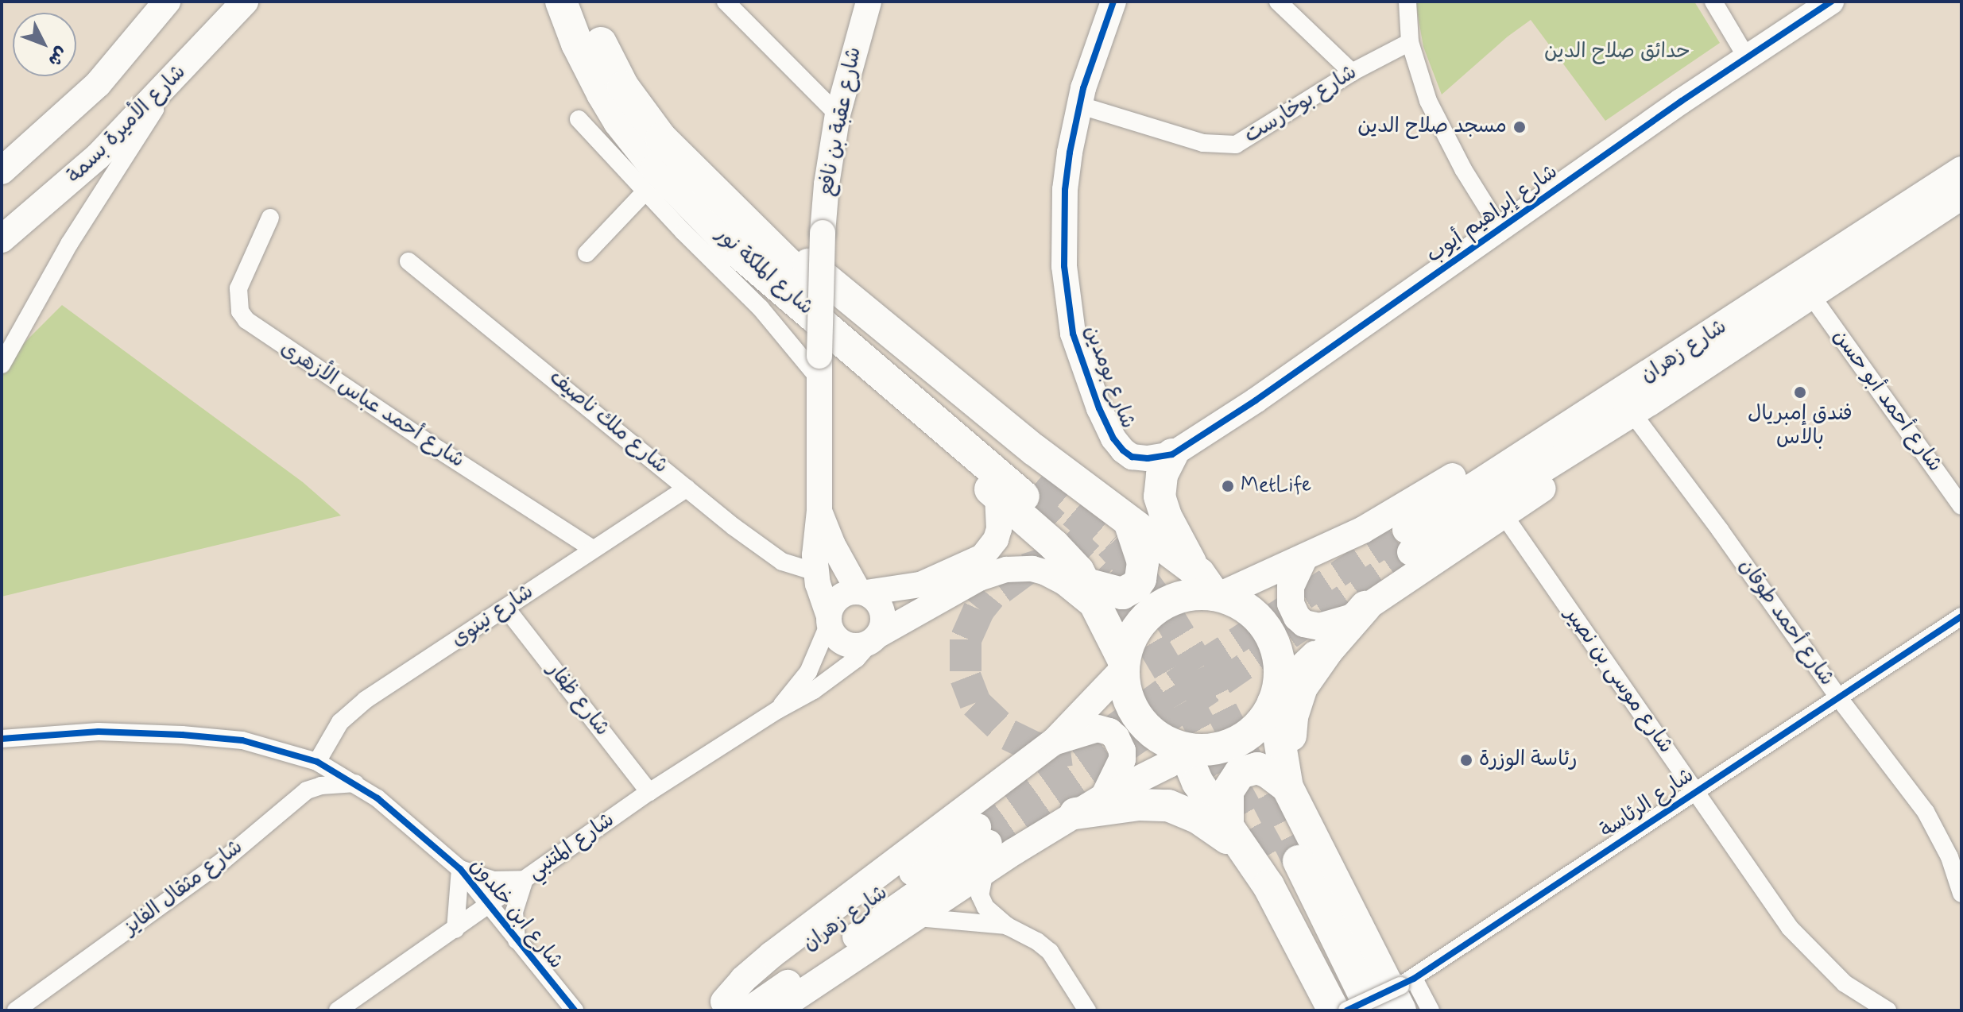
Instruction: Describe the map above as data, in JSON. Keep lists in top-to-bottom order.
{
  "streets": {
    "highway": ["شارع الملكة نور"],
    "main road": ["شارع الأميرة بسمة", "شارع زهران"],
    "street": [
      "شارع بوخارست",
      "شارع عقبة بن نافع",
      "شارع إبراهيم أيوب",
      "شارع بومدين",
      "شارع أحمد أبو حسن",
      "شارع أحمد عباس الأزهرى",
      "شارع ملك ناصيف",
      "شارع نينوى",
      "شارع أحمد طوقان",
      "شارع موسى بن نصير",
      "شارع ظفار",
      "شارع الرئاسة",
      "شارع المتنبي",
      "شارع مثقال الفايز",
      "شارع ابن خلدون"
    ]
  },
  "crossings": [
    ["شارع بوخارست", "شارع بومدين"],
    ["شارع عقبة بن نافع", "شارع ملك ناصيف"],
    ["شارع عقبة بن نافع", "شارع المتنبي"],
    ["شارع إبراهيم أيوب", "شارع بومدين"],
    ["شارع زهران", "شارع أحمد أبو حسن"],
    ["شارع زهران", "شارع أحمد طوقان"],
    ["شارع أحمد عباس الأزهرى", "شارع نينوى"],
    ["شارع ملك ناصيف", "شارع نينوى"],
    ["شارع نينوى", "شارع ظفار"],
    ["شارع نينوى", "شارع ابن خلدون"],
    ["شارع أحمد طوقان", "شارع الرئاسة"],
    ["شارع موسى بن نصير", "شارع الرئاسة"],
    ["شارع ظفار", "شارع المتنبي"],
    ["شارع المتنبي", "شارع ابن خلدون"],
    ["شارع مثقال الفايز", "شارع ابن خلدون"]
  ],
  "parks": ["حدائق صلاح الدين"],
  "places": [
    "مسجد صلاح الدين",
    "فندق إمبريال بالاس",
    "MetLife",
    "رئاسة الوزرة"
  ],
  "north": "bottom right"
}
